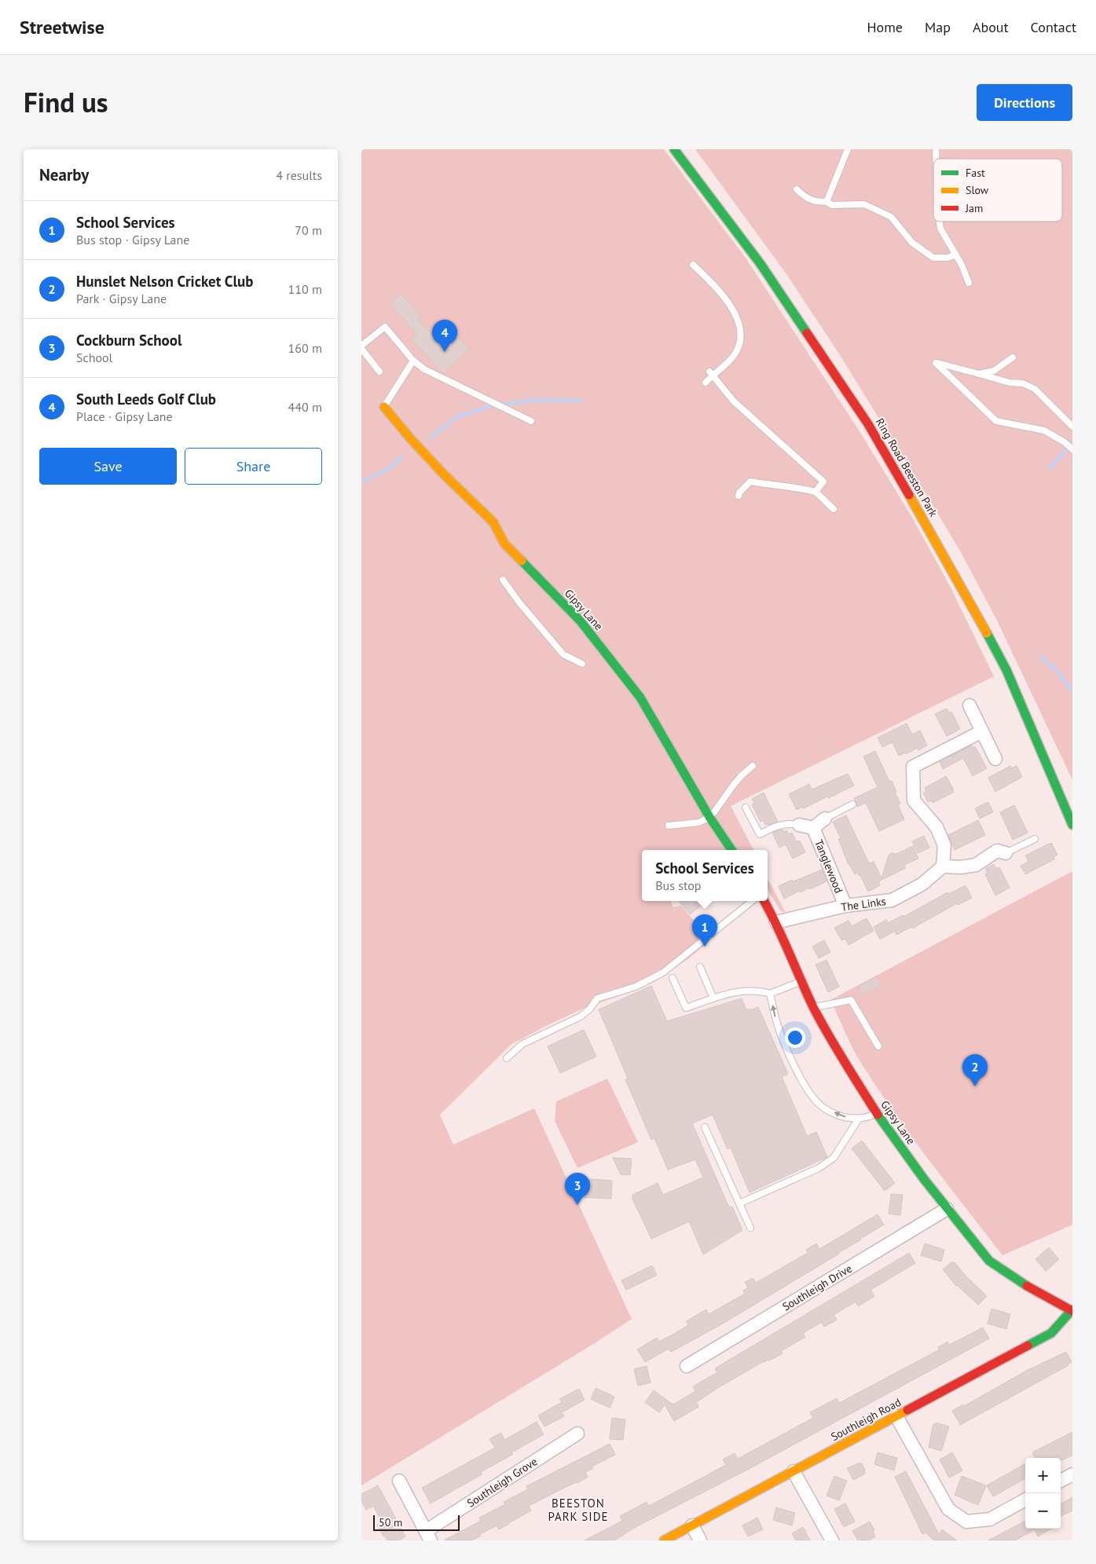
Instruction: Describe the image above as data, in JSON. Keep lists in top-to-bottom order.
{
  "streets": {
    "street": [
      "Ring Road Beeston Park",
      "Gipsy Lane",
      "Tanglewood",
      "The Links",
      "Southleigh Drive",
      "Southleigh Road",
      "Southleigh Grove"
    ]
  },
  "crossings": [
    ["Gipsy Lane", "The Links"],
    ["Gipsy Lane", "Southleigh Drive"],
    ["Gipsy Lane", "Southleigh Road"],
    ["Tanglewood", "The Links"]
  ],
  "districts": ["BEESTON PARK SIDE"],
  "legend": ["Fast", "Slow", "Jam"],
  "scale_bar": "50 m",
  "page": {
    "header": "Streetwise",
    "nav": [
      "Home",
      "Map",
      "About",
      "Contact"
    ],
    "title": "Find us",
    "buttons": [
      "Directions",
      ["Save", "Share"]
    ],
    "heading": ["Nearby", "4 results"],
    "list": [
      {
        "mark": "1",
        "name": "School Services",
        "note": "Bus stop · Gipsy Lane",
        "value": "70 m"
      },
      {
        "mark": "2",
        "name": "Hunslet Nelson Cricket Club",
        "note": "Park · Gipsy Lane",
        "value": "110 m"
      },
      {
        "mark": "3",
        "name": "Cockburn School",
        "note": "School",
        "value": "160 m"
      },
      {
        "mark": "4",
        "name": "South Leeds Golf Club",
        "note": "Place · Gipsy Lane",
        "value": "440 m"
      }
    ],
    "pins": [
      "4",
      "1",
      "2",
      "3"
    ],
    "popup": ["School Services", "Bus stop"],
    "map_buttons": ["+", "−"],
    "scale": "50 m"
  }
}
